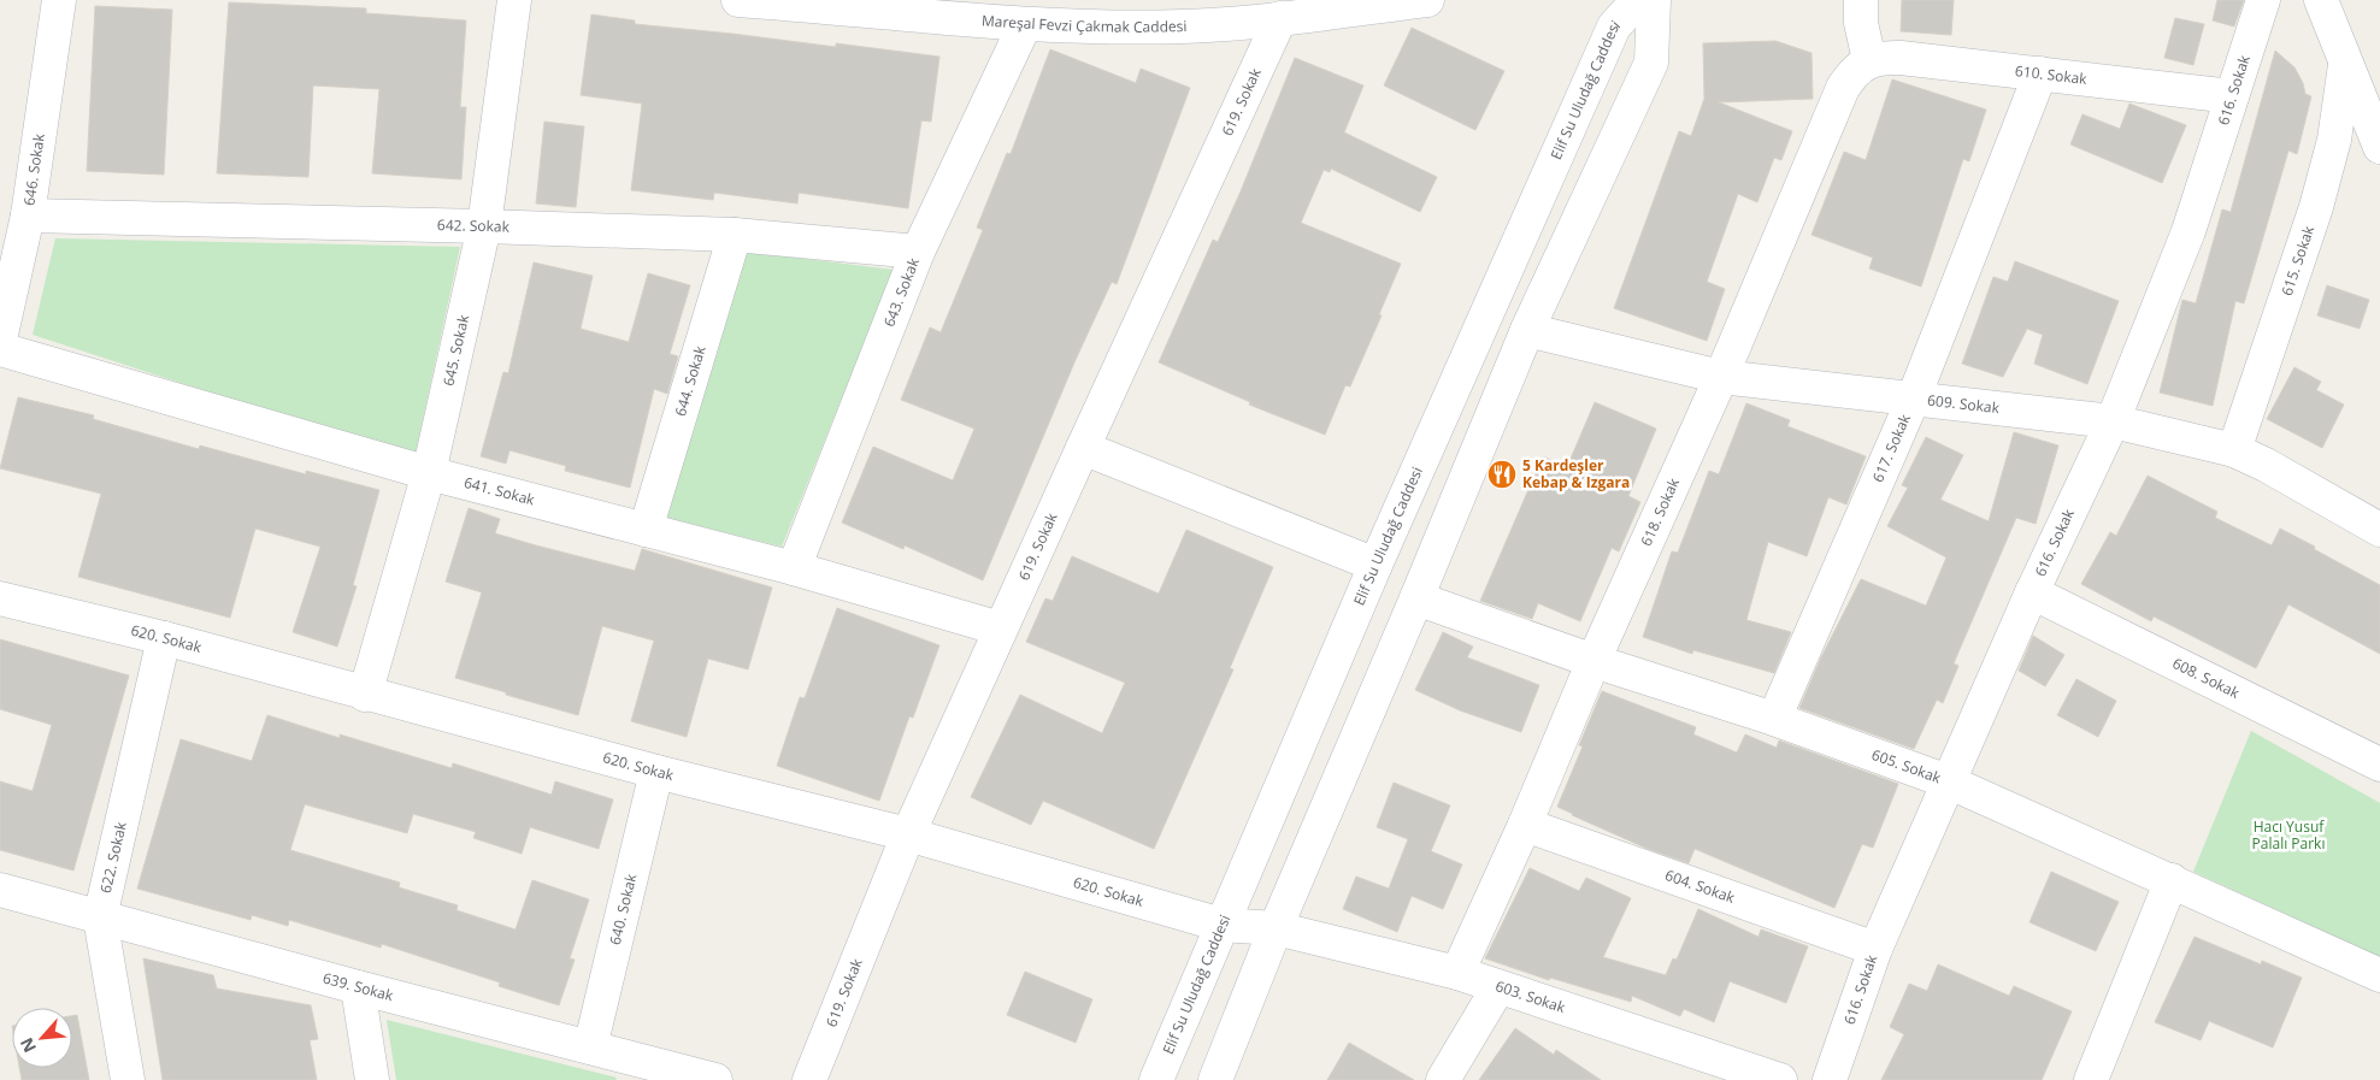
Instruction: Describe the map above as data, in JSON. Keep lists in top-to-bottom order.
{
  "streets": {
    "street": [
      "Mareşal Fevzi Çakmak Caddesi",
      "610. Sokak",
      "Elif Su Uludağ Caddesi",
      "616. Sokak",
      "619. Sokak",
      "646. Sokak",
      "642. Sokak",
      "615. Sokak",
      "643. Sokak",
      "645. Sokak",
      "644. Sokak",
      "609. Sokak",
      "617. Sokak",
      "641. Sokak",
      "618. Sokak",
      "620. Sokak",
      "608. Sokak",
      "605. Sokak",
      "622. Sokak",
      "604. Sokak",
      "640. Sokak",
      "639. Sokak",
      "603. Sokak"
    ]
  },
  "crossings": [
    ["Mareşal Fevzi Çakmak Caddesi", "619. Sokak"],
    ["Mareşal Fevzi Çakmak Caddesi", "643. Sokak"],
    ["610. Sokak", "616. Sokak"],
    ["610. Sokak", "617. Sokak"],
    ["610. Sokak", "618. Sokak"],
    ["Elif Su Uludağ Caddesi", "620. Sokak"],
    ["616. Sokak", "609. Sokak"],
    ["616. Sokak", "608. Sokak"],
    ["616. Sokak", "605. Sokak"],
    ["616. Sokak", "604. Sokak"],
    ["619. Sokak", "641. Sokak"],
    ["619. Sokak", "620. Sokak"],
    ["646. Sokak", "642. Sokak"],
    ["642. Sokak", "643. Sokak"],
    ["642. Sokak", "645. Sokak"],
    ["642. Sokak", "644. Sokak"],
    ["615. Sokak", "609. Sokak"],
    ["643. Sokak", "641. Sokak"],
    ["645. Sokak", "641. Sokak"],
    ["645. Sokak", "620. Sokak"],
    ["644. Sokak", "641. Sokak"],
    ["609. Sokak", "617. Sokak"],
    ["609. Sokak", "618. Sokak"],
    ["617. Sokak", "605. Sokak"],
    ["618. Sokak", "605. Sokak"],
    ["618. Sokak", "604. Sokak"],
    ["618. Sokak", "603. Sokak"],
    ["620. Sokak", "622. Sokak"],
    ["620. Sokak", "640. Sokak"],
    ["620. Sokak", "603. Sokak"],
    ["622. Sokak", "639. Sokak"],
    ["640. Sokak", "639. Sokak"]
  ],
  "parks": ["Hacı Yusuf Palalı Parkı"],
  "places": {
    "restaurant": ["5 Kardeşler Kebap & Izgara"]
  },
  "north": "bottom left"
}
